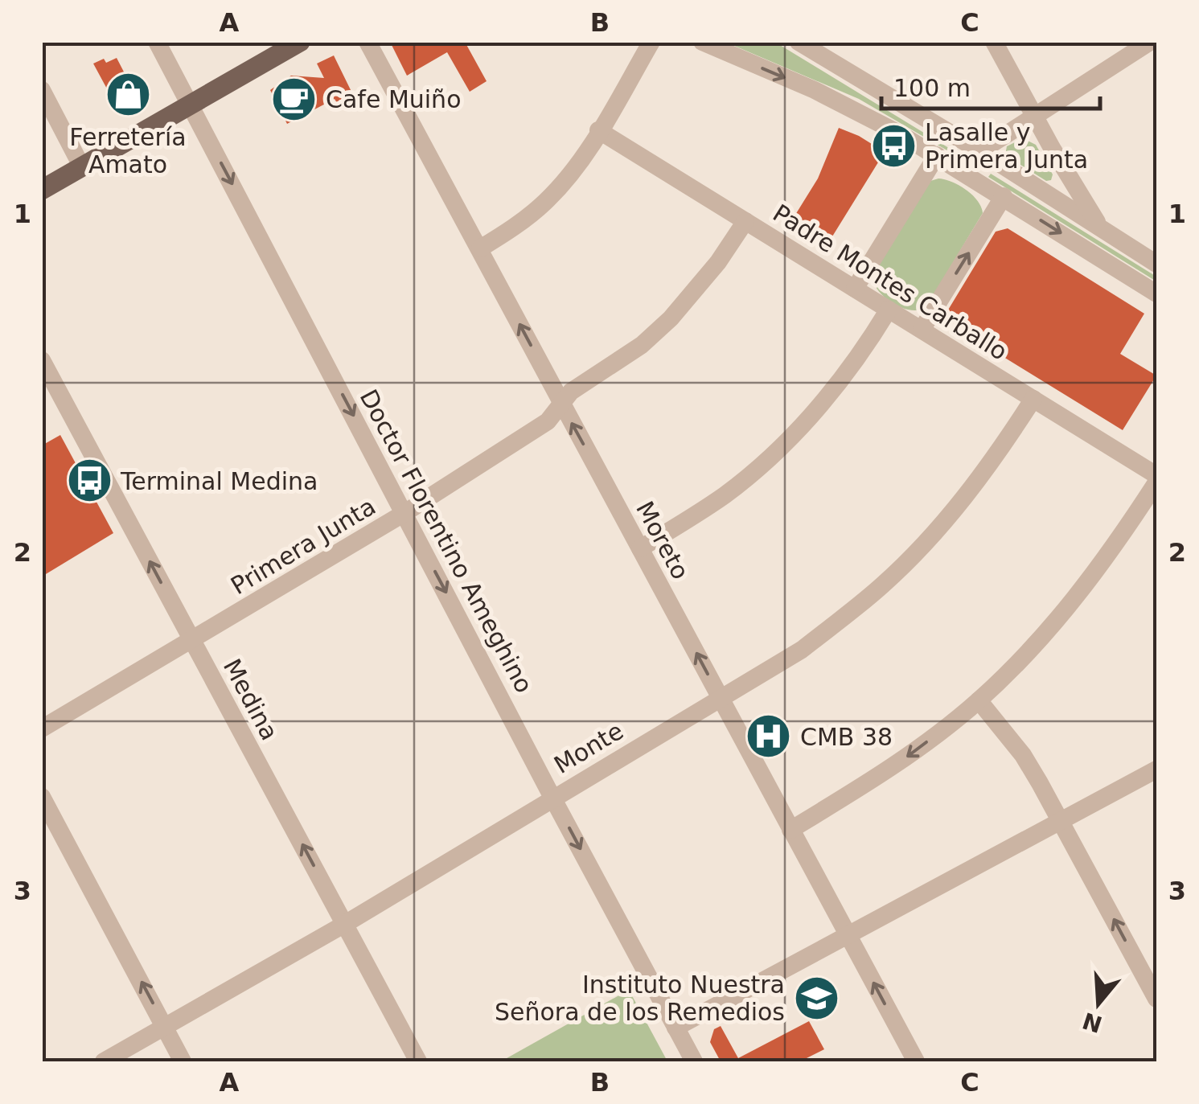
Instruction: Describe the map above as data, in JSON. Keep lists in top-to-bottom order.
{
  "streets": {
    "street": [
      "Padre Montes Carballo",
      "Moreto",
      "Doctor Florentino Ameghino",
      "Primera Junta",
      "Medina",
      "Monte"
    ]
  },
  "crossings": [
    ["Padre Montes Carballo", "Primera Junta"],
    ["Padre Montes Carballo", "Monte"],
    ["Moreto", "Primera Junta"],
    ["Moreto", "Monte"],
    ["Doctor Florentino Ameghino", "Primera Junta"],
    ["Doctor Florentino Ameghino", "Monte"],
    ["Primera Junta", "Medina"],
    ["Medina", "Monte"]
  ],
  "one_way": ["Moreto", "Doctor Florentino Ameghino", "Medina"],
  "places": {
    "shop": ["Ferretería Amato"],
    "cafe": ["Cafe Muiño"],
    "bus stop": ["Lasalle y Primera Junta", "Terminal Medina"],
    "hospital": ["CMB 38"],
    "school or university": ["Instituto Nuestra Señora de los Remedios"]
  },
  "scale_bar": "100 m",
  "north": "bottom",
  "grid": {
    "columns": ["A", "B", "C"],
    "rows": ["1", "2", "3"]
  }
}
